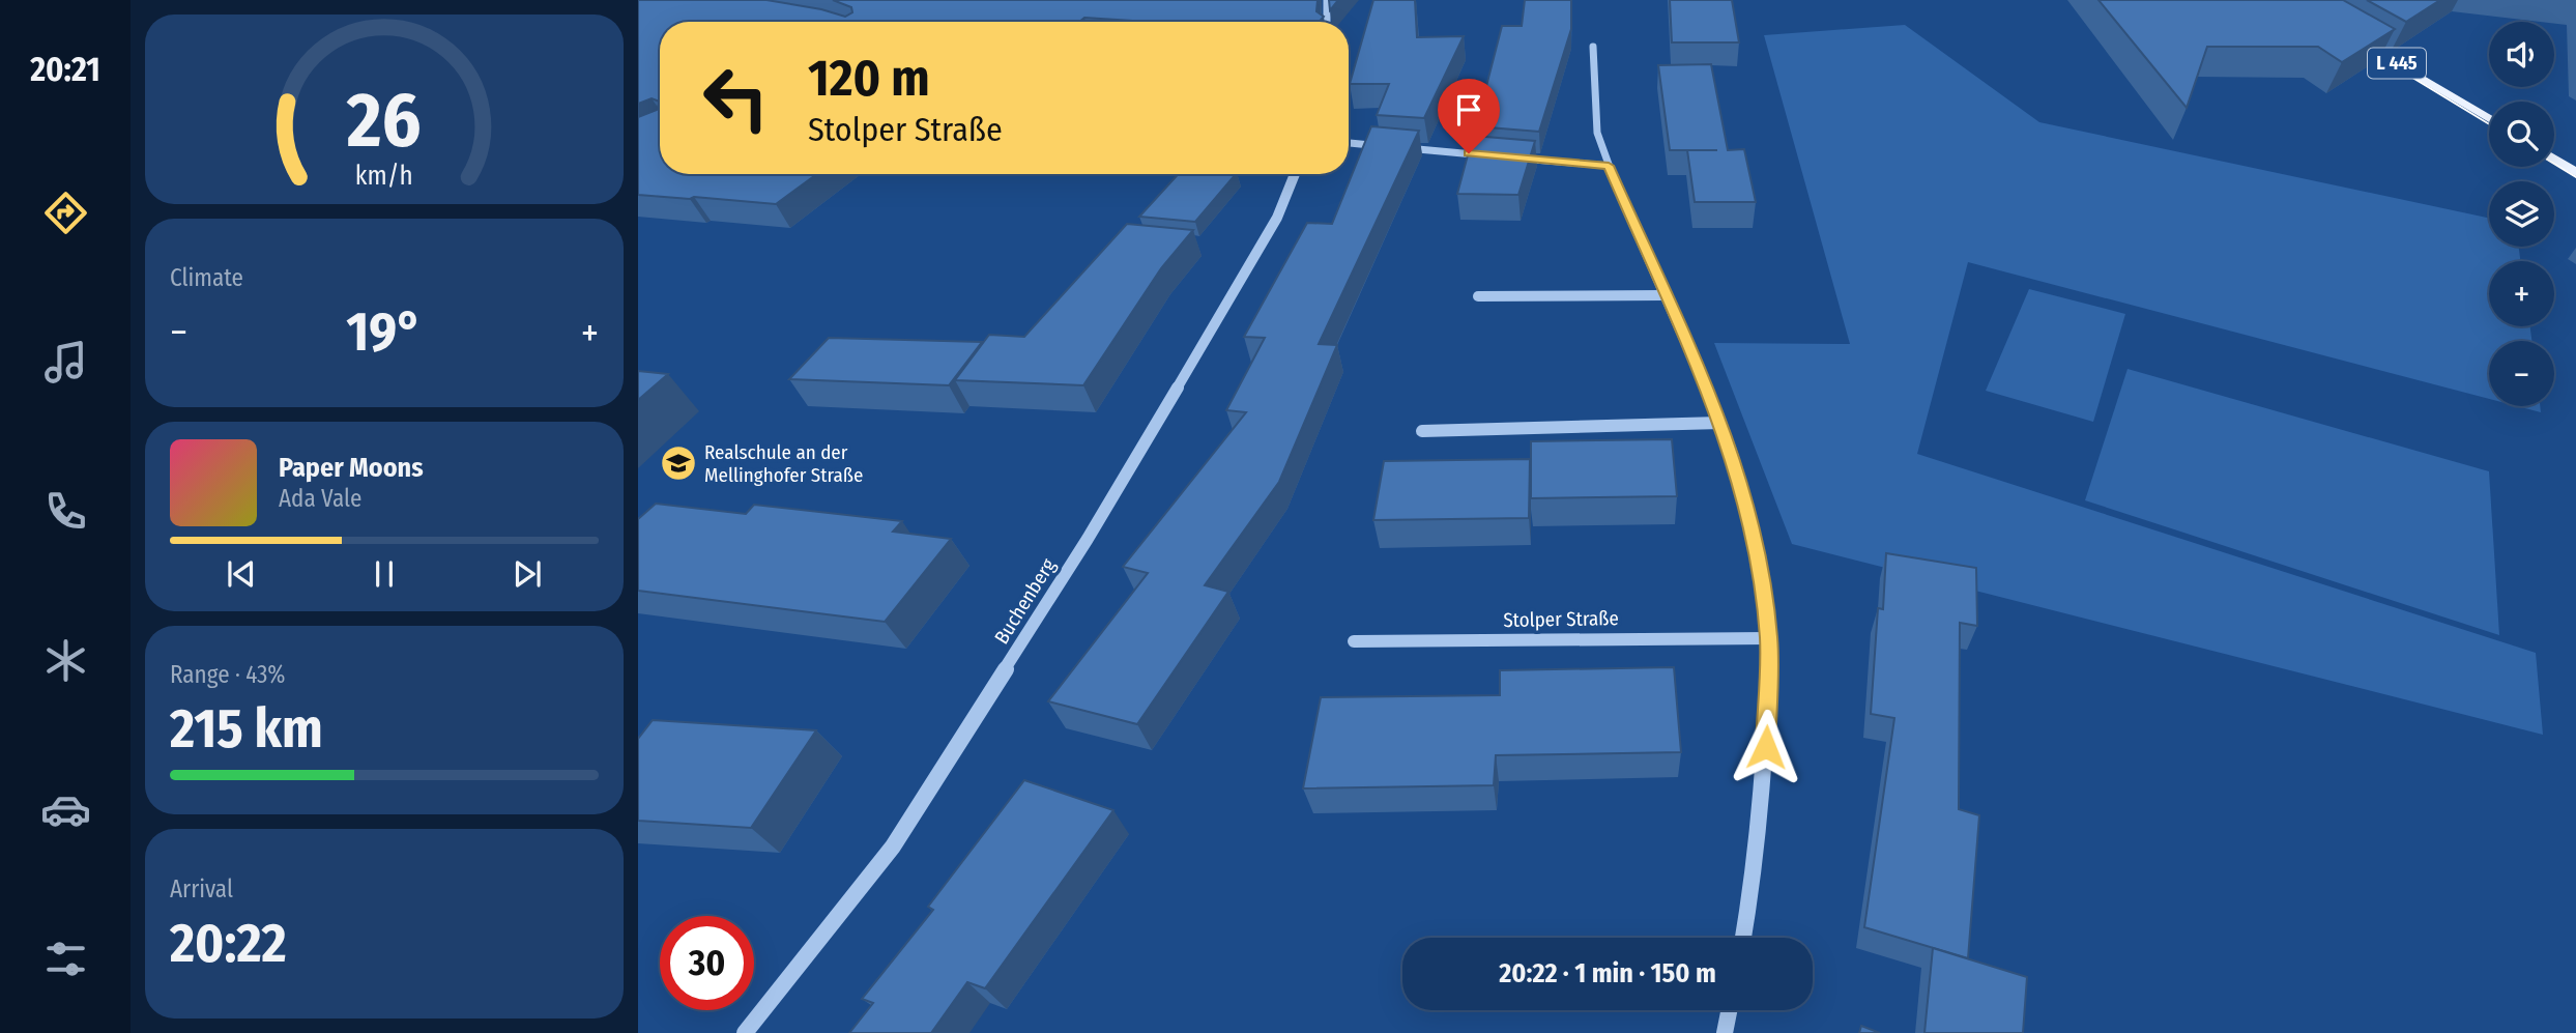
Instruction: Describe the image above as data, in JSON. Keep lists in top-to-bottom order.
{
  "streets": {
    "main road": ["L 445"],
    "street": ["Buchenberg", "Stolper Straße"]
  },
  "places": {
    "school or university": ["Realschule an der Mellinghofer Straße"]
  },
  "page": {
    "tabs": "20:21",
    "map_buttons": ["+", "−"],
    "turn": ["120 m", "Stolper Straße"],
    "tile": [
      "Climate",
      ["Range · 43%", "215 km"],
      ["Arrival", "20:22"]
    ],
    "heat": ["−", "19°", "+"],
    "song": ["Paper Moons", "Ada Vale"],
    "limit": "30",
    "trip": "20:22 · 1 min · 150 m",
    "gauge": ["26", "km/h"]
  }
}
